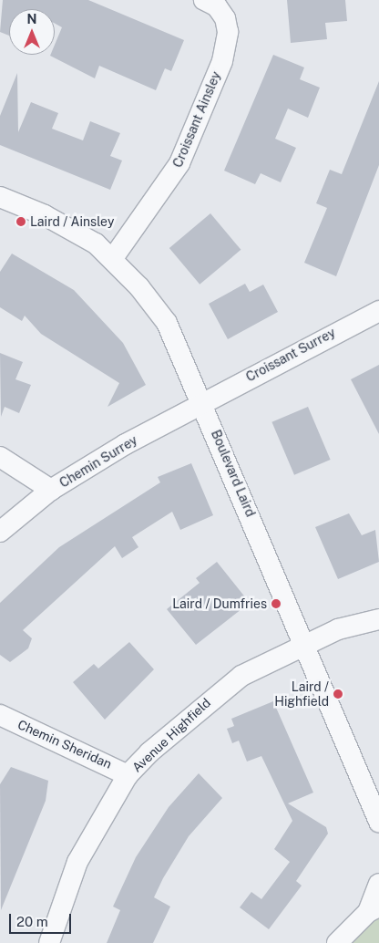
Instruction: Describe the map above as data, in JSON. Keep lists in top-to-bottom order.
{
  "streets": {
    "street": [
      "Croissant Ainsley",
      "Croissant Surrey",
      "Chemin Surrey",
      "Boulevard Laird",
      "Avenue Highfield",
      "Chemin Sheridan"
    ]
  },
  "crossings": [
    ["Croissant Ainsley", "Boulevard Laird"],
    ["Croissant Surrey", "Chemin Surrey"],
    ["Croissant Surrey", "Boulevard Laird"],
    ["Chemin Surrey", "Boulevard Laird"],
    ["Boulevard Laird", "Avenue Highfield"],
    ["Avenue Highfield", "Chemin Sheridan"]
  ],
  "places": ["Laird / Ainsley", "Laird / Dumfries", "Laird / Highfield"],
  "scale_bar": "20 m",
  "north": "top"
}
